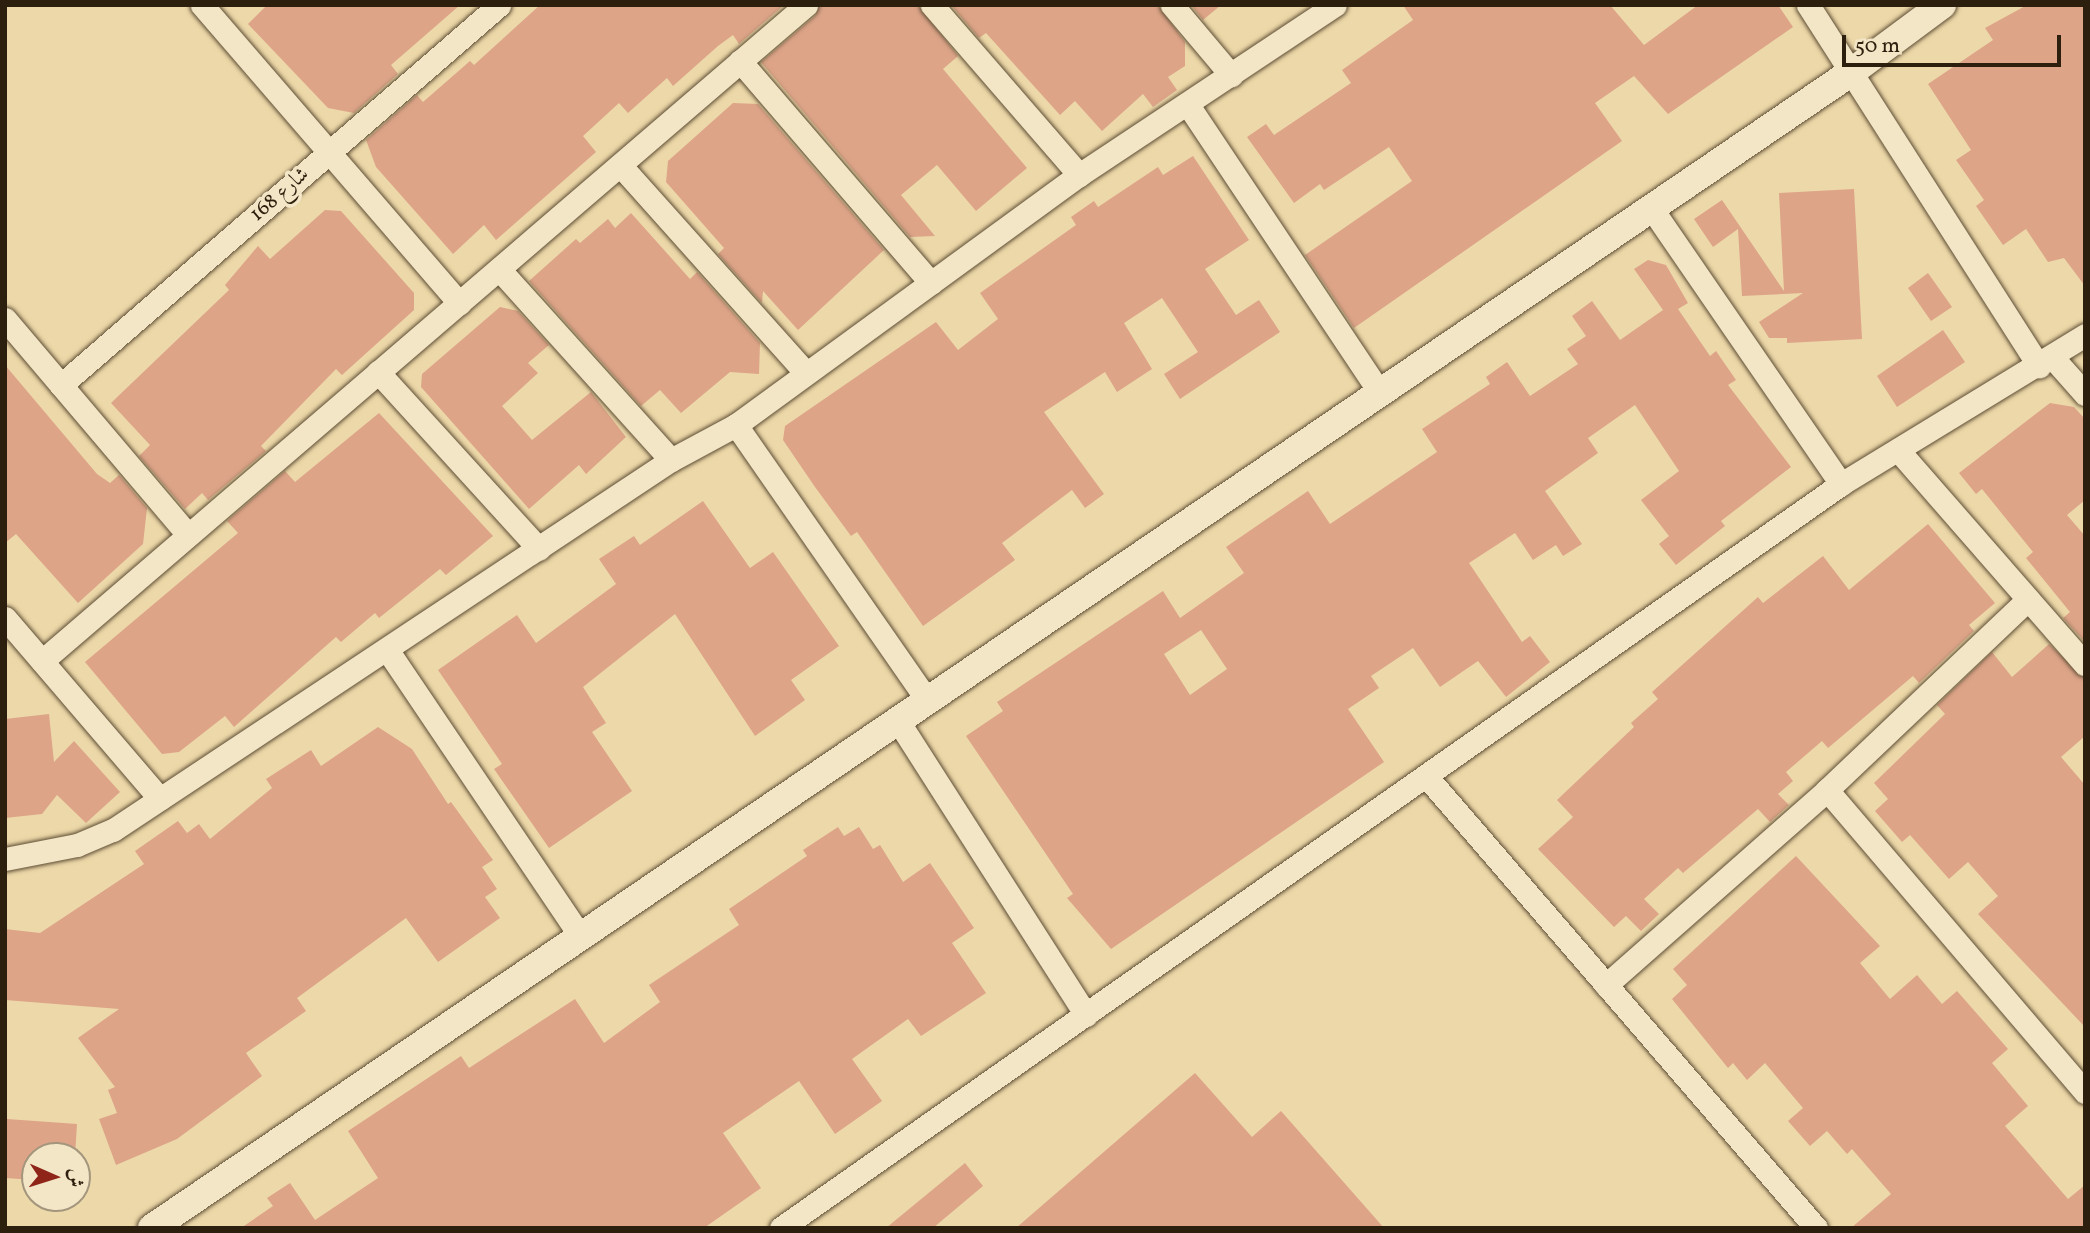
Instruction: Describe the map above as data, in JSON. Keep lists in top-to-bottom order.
{
  "streets": {
    "street": ["شارع 168"]
  },
  "scale_bar": "50 m",
  "north": "right"
}
